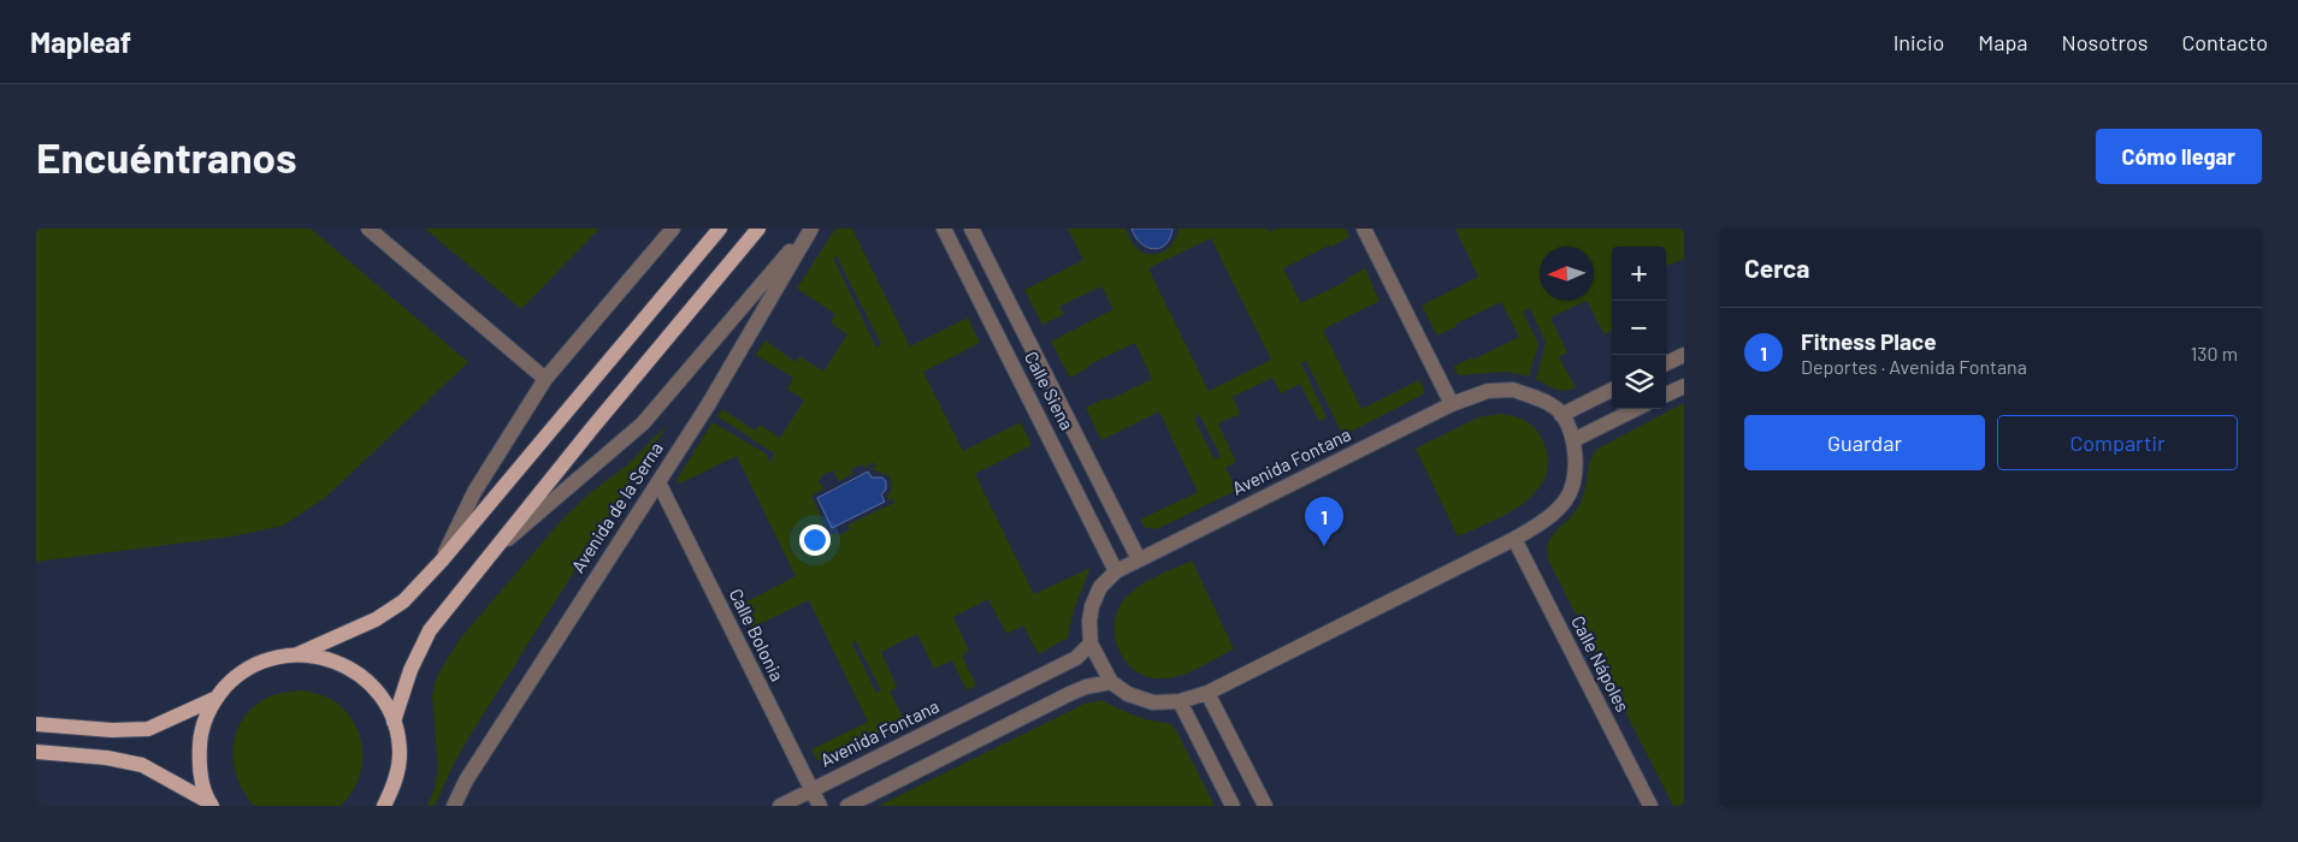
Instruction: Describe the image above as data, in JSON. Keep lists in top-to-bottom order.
{
  "streets": {
    "main road": ["Avenida de la Serna"],
    "street": [
      "Calle Siena",
      "Avenida Fontana",
      "Calle Bolonia",
      "Calle Nápoles"
    ]
  },
  "crossings": [
    ["Calle Siena", "Avenida Fontana"],
    ["Avenida Fontana", "Calle Bolonia"],
    ["Avenida de la Serna", "Calle Bolonia"]
  ],
  "north": "left",
  "page": {
    "header": "Mapleaf",
    "nav": [
      "Inicio",
      "Mapa",
      "Nosotros",
      "Contacto"
    ],
    "buttons": [
      "Cómo llegar",
      ["Guardar", "Compartir"]
    ],
    "title": "Encuéntranos",
    "heading": "Cerca",
    "map_buttons": ["+", "−"],
    "list": [
      {
        "mark": "1",
        "name": "Fitness Place",
        "note": "Deportes · Avenida Fontana",
        "value": "130 m"
      }
    ],
    "pins": "1"
  }
}
